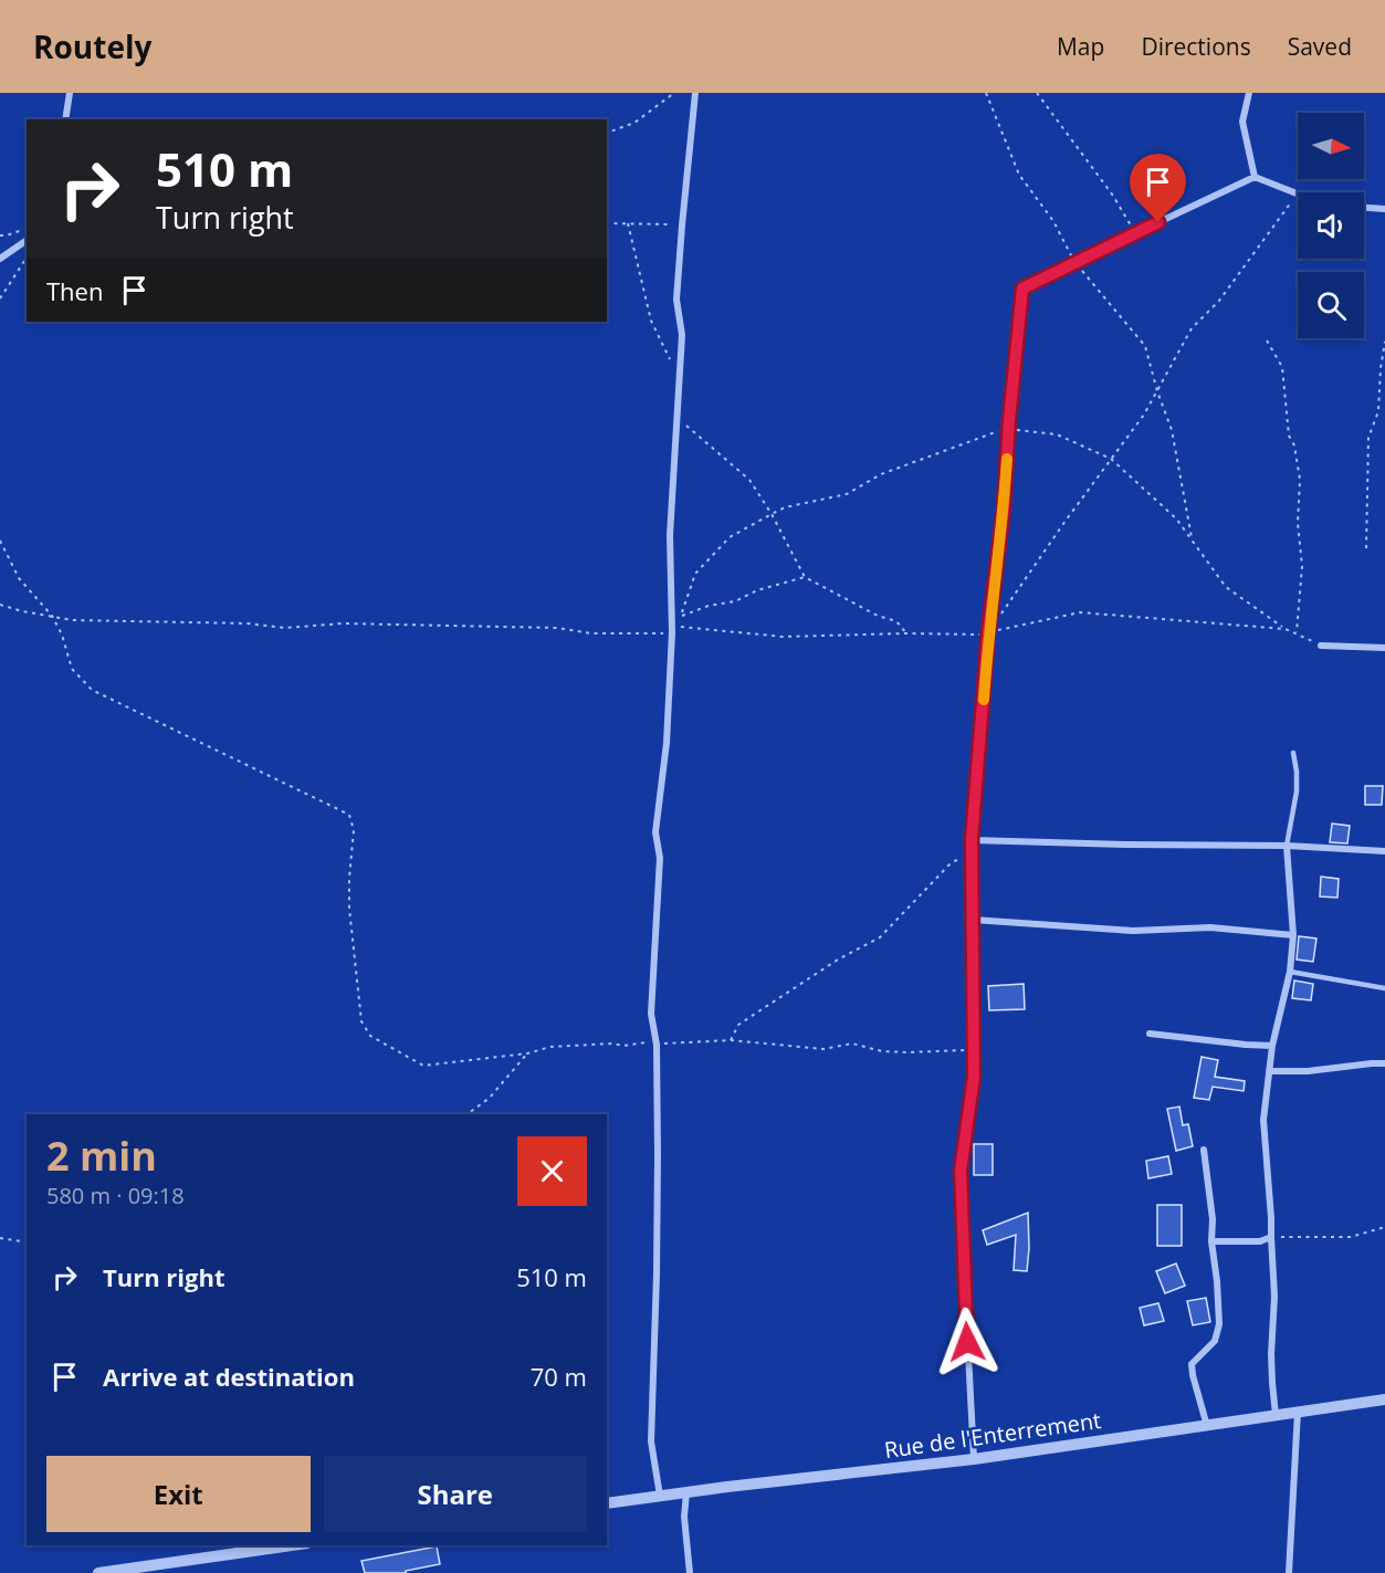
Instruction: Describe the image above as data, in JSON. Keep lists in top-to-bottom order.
{
  "streets": {
    "street": ["Rue de l'Enterrement"]
  },
  "north": "right",
  "page": {
    "header": "Routely",
    "nav": ["Map", "Directions", "Saved"],
    "turn": ["510 m", "Turn right"],
    "then": "Then",
    "heading": ["2 min", "580 m · 09:18"],
    "list": [
      {
        "name": "Turn right",
        "value": "510 m"
      },
      {
        "name": "Arrive at destination",
        "value": "70 m"
      }
    ],
    "buttons": ["Exit", "Share"]
  }
}
